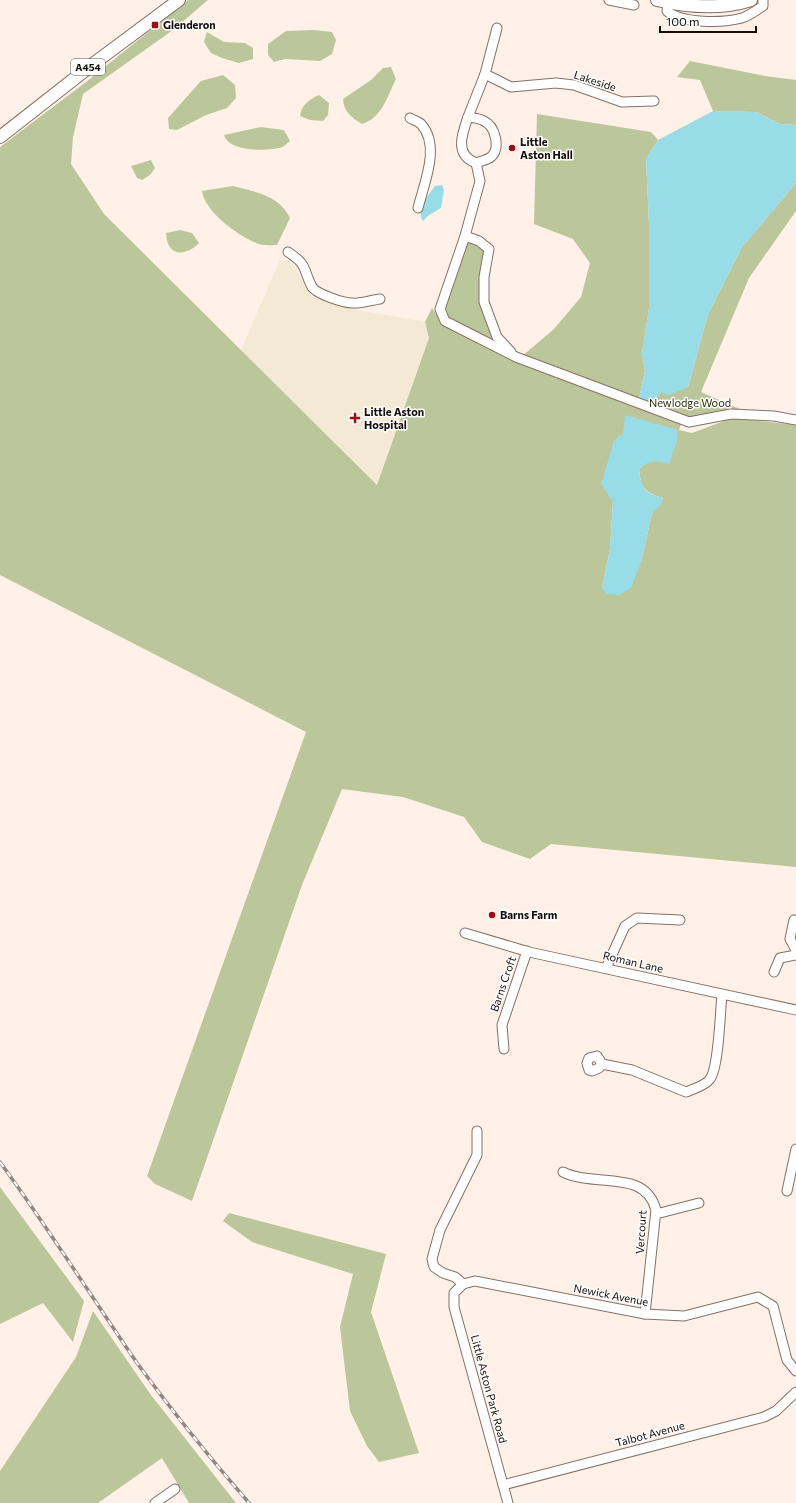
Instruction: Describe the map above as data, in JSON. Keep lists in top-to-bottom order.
{
  "streets": {
    "main road": ["A454"],
    "street": [
      "Lakeside",
      "Roman Lane",
      "Barns Croft",
      "Vercourt",
      "Newick Avenue",
      "Little Aston Park Road",
      "Talbot Avenue"
    ]
  },
  "crossings": [
    ["Roman Lane", "Barns Croft"],
    ["Vercourt", "Newick Avenue"],
    ["Newick Avenue", "Little Aston Park Road"],
    ["Little Aston Park Road", "Talbot Avenue"]
  ],
  "parks": ["Newlodge Wood"],
  "places": {
    "transit": ["Glenderon"],
    "other": ["Little Aston Hall", "Barns Farm"],
    "health": ["Little Aston Hospital"]
  },
  "scale_bar": "100 m"
}
